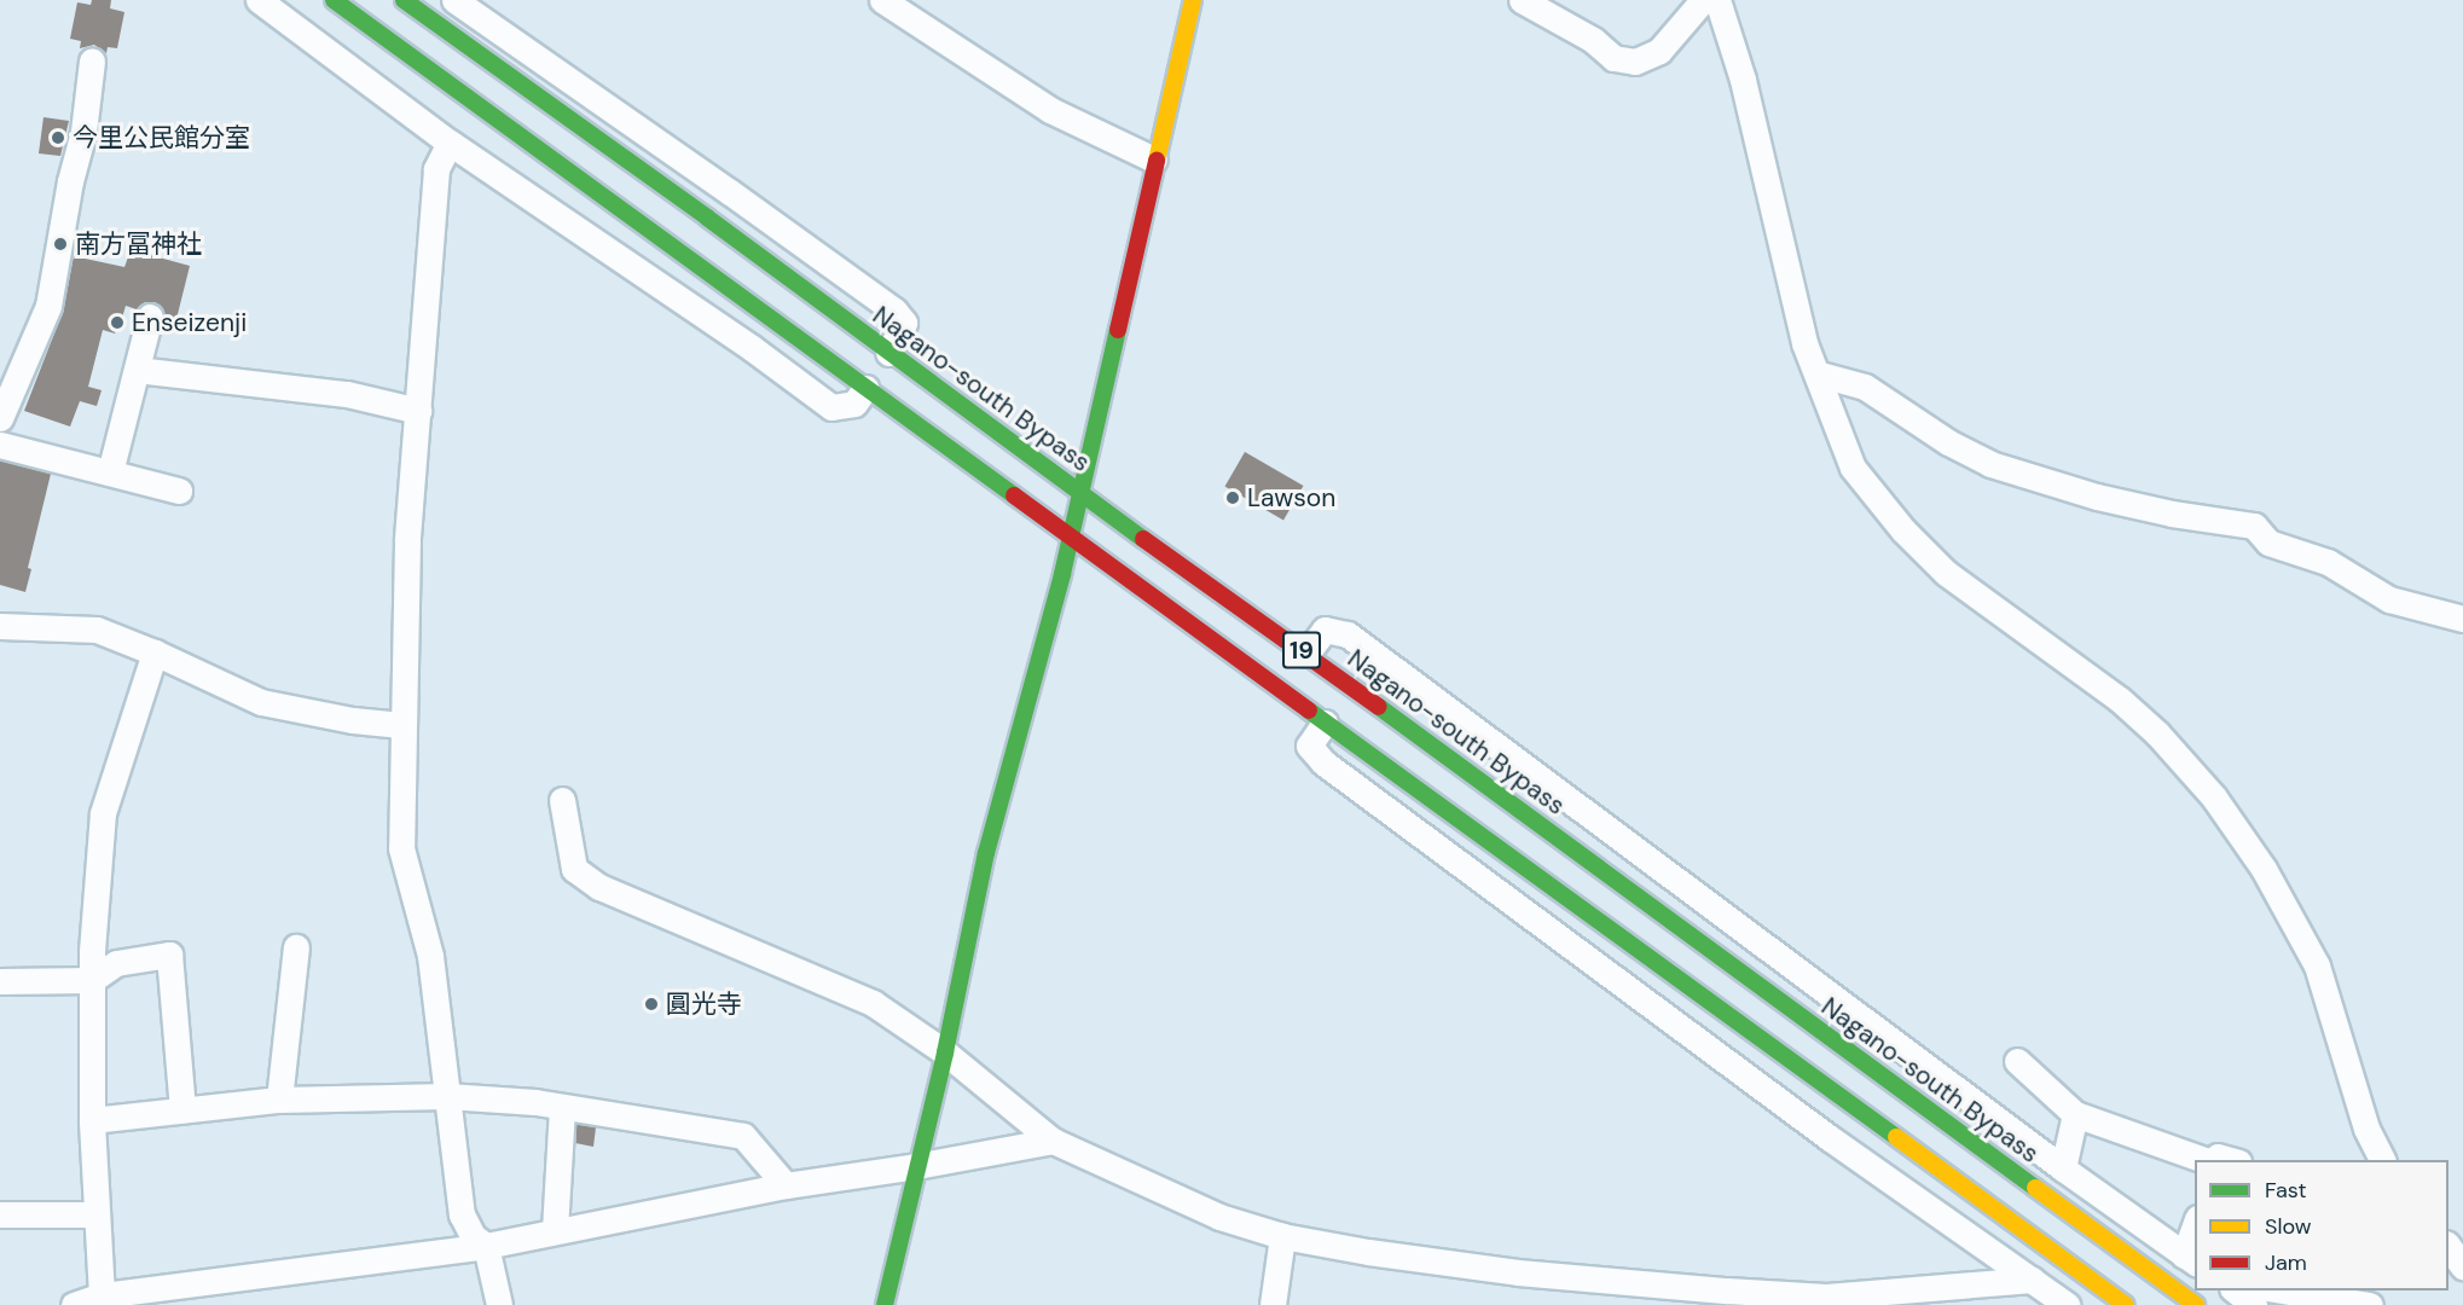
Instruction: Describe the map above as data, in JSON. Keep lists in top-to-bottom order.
{
  "streets": {
    "main road": ["Nagano-south Bypass", "19"]
  },
  "places": [
    "今里公民館分室",
    "南方冨神社",
    "Enseizenji",
    "Lawson",
    "圓光寺"
  ],
  "legend": ["Fast", "Slow", "Jam"]
}
